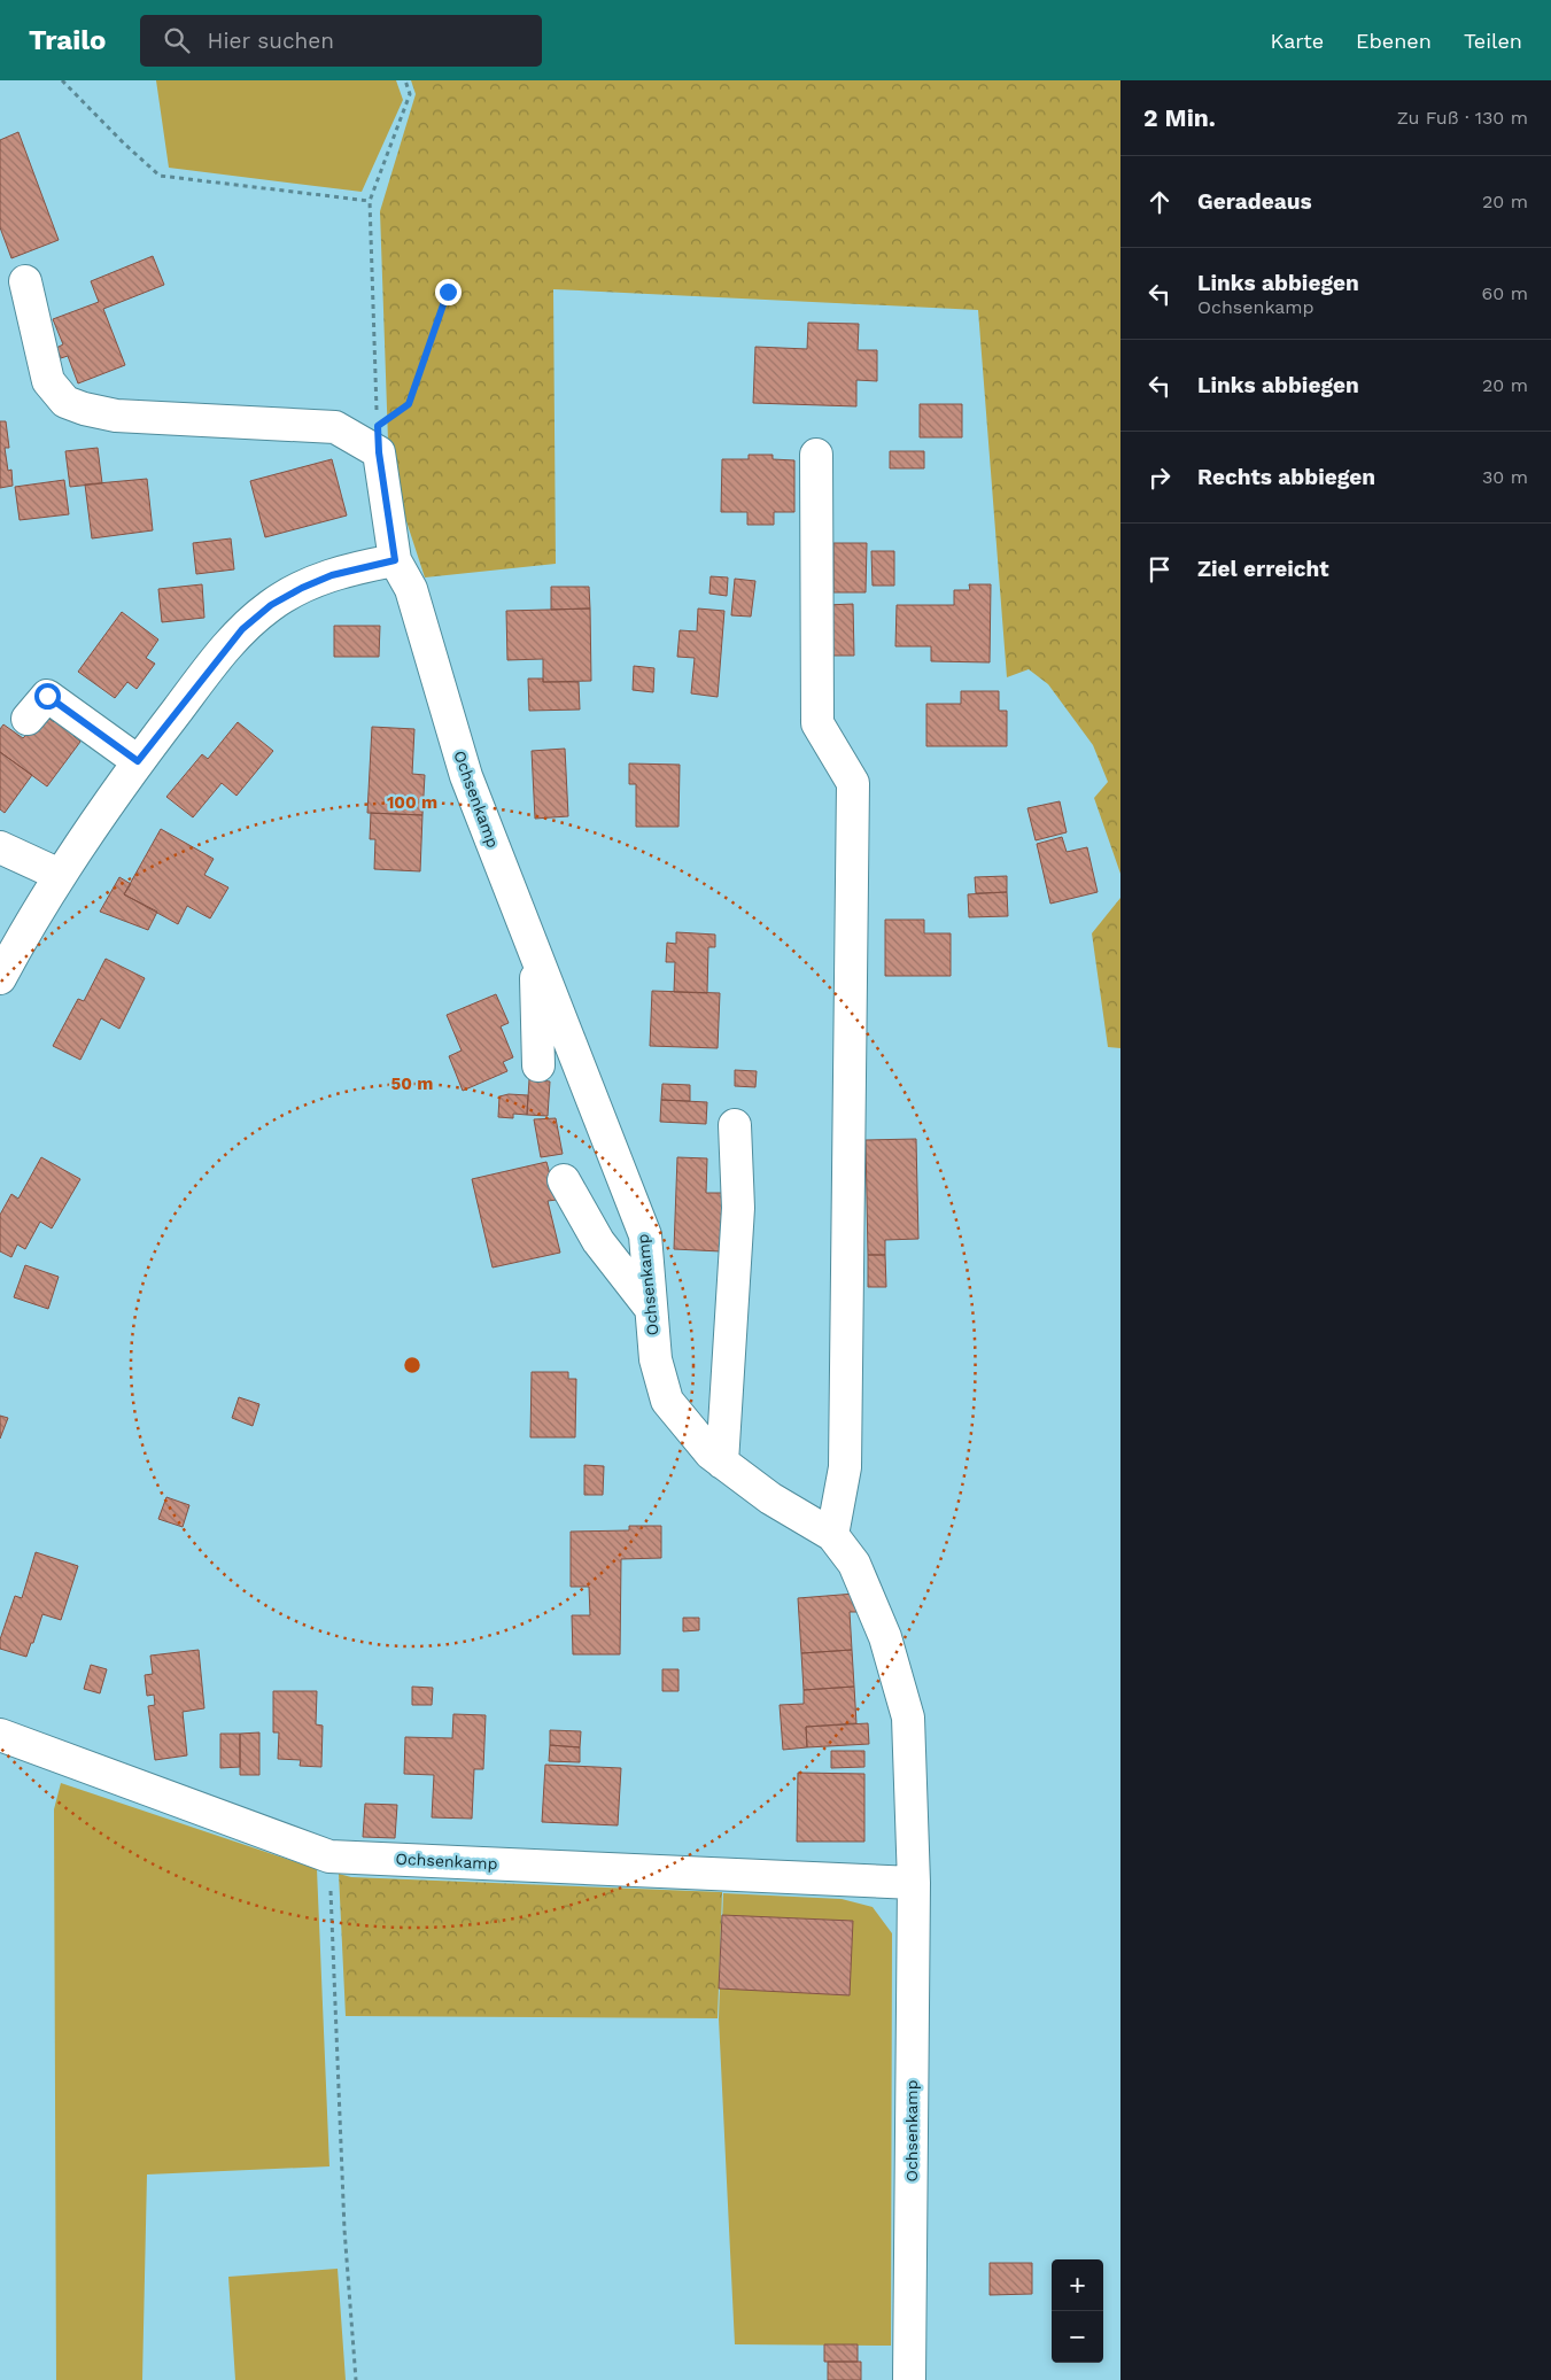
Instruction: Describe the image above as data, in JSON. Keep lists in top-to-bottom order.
{
  "streets": {
    "street": ["Ochsenkamp"]
  },
  "page": {
    "header": "Trailo",
    "search": "Hier suchen",
    "nav": ["Karte", "Ebenen", "Teilen"],
    "heading": ["2 Min.", "Zu Fuß · 130 m"],
    "list": [
      ["Geradeaus", "20 m"],
      ["Links abbiegen", "Ochsenkamp", "60 m"],
      ["Links abbiegen", "20 m"],
      ["Rechts abbiegen", "30 m"],
      "Ziel erreicht"
    ],
    "map_buttons": ["+", "−"]
  },
  "rings": ["100 m", "50 m"]
}
